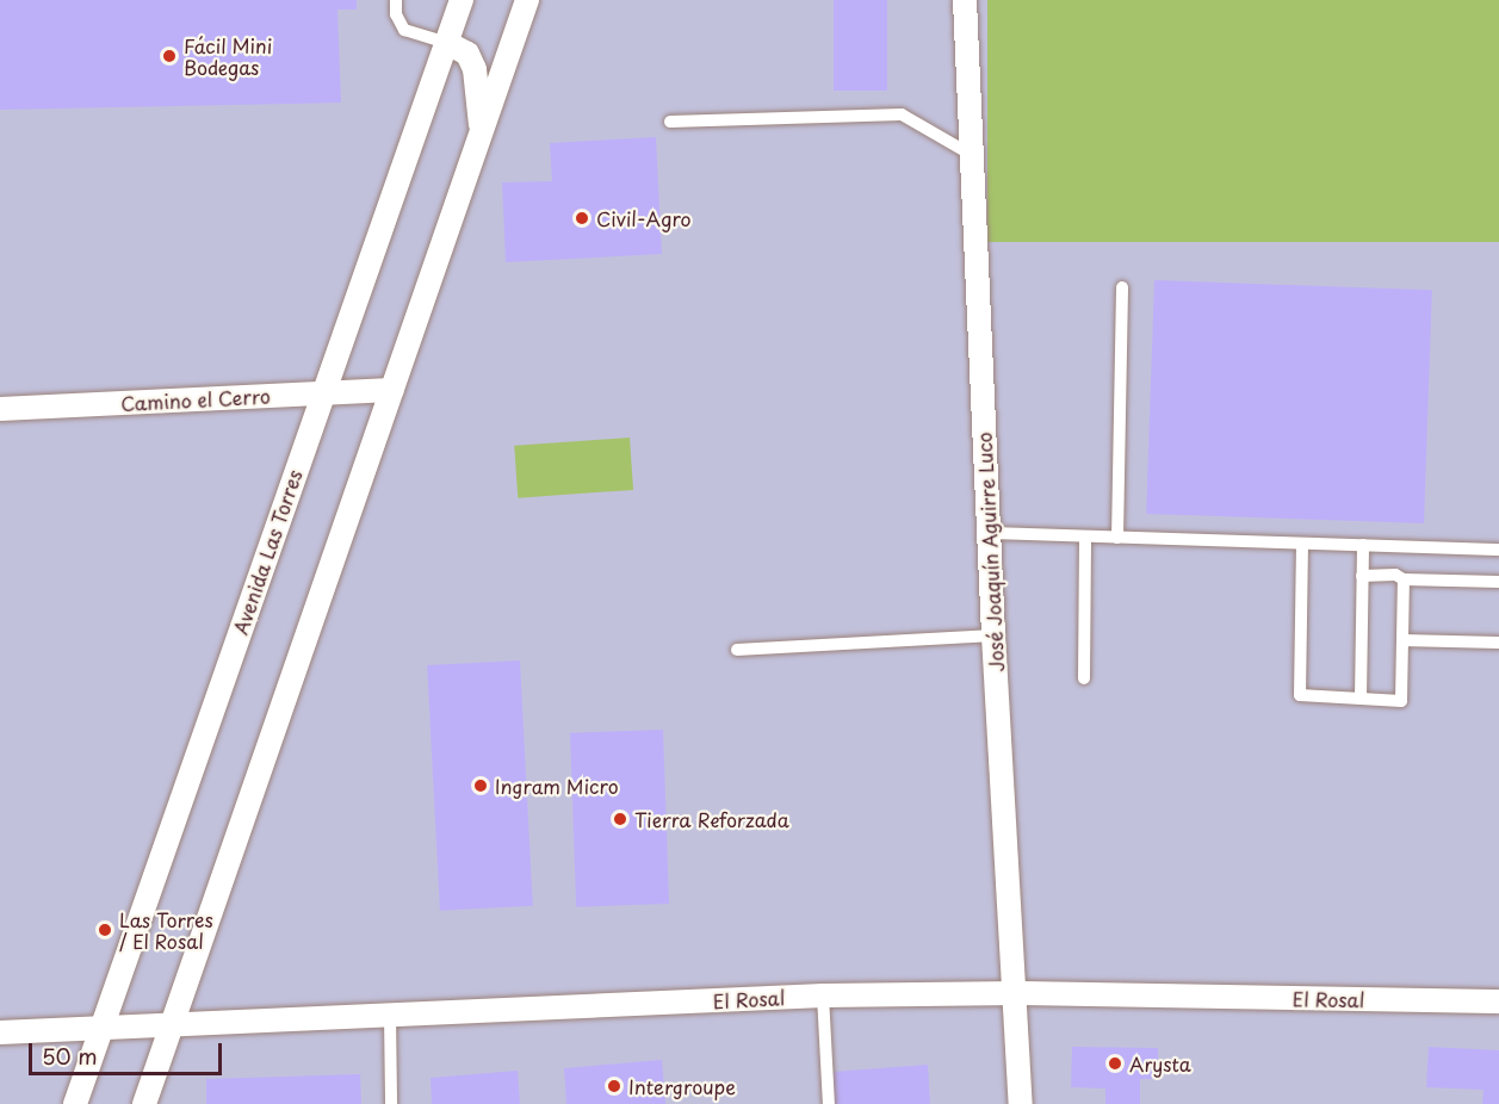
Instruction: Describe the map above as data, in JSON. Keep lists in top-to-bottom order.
{
  "streets": {
    "street": [
      "Camino el Cerro",
      "Avenida Las Torres",
      "José Joaquín Aguirre Luco",
      "El Rosal"
    ]
  },
  "crossings": [
    ["Camino el Cerro", "Avenida Las Torres"],
    ["Avenida Las Torres", "El Rosal"],
    ["José Joaquín Aguirre Luco", "El Rosal"]
  ],
  "places": [
    "Fácil Mini Bodegas",
    "Civil-Agro",
    "Ingram Micro",
    "Tierra Reforzada",
    "Las Torres / El Rosal",
    "Arysta",
    "Intergroupe"
  ],
  "scale_bar": "50 m"
}
